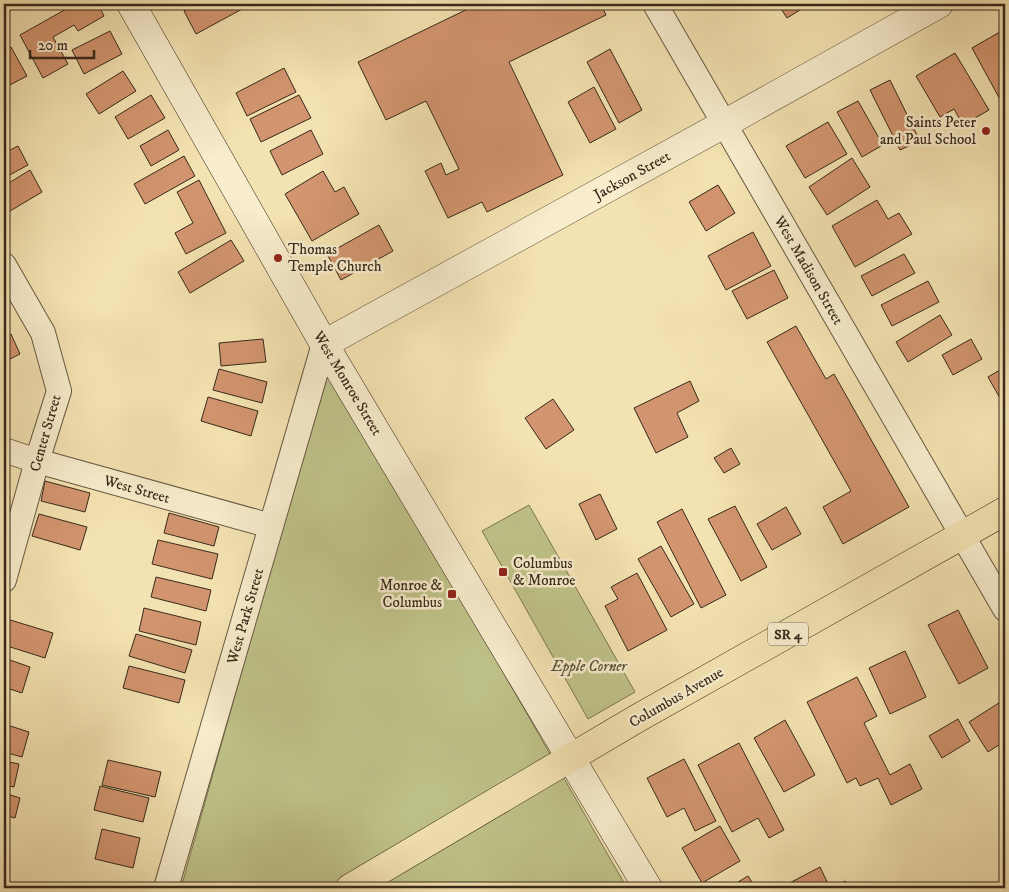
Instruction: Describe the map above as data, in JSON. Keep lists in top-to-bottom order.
{
  "streets": {
    "main road": [
      "Jackson Street",
      "West Monroe Street",
      "SR 4",
      "Columbus Avenue"
    ],
    "street": [
      "West Madison Street",
      "Center Street",
      "West Street",
      "West Park Street"
    ]
  },
  "crossings": [
    ["Jackson Street", "West Madison Street"],
    ["Jackson Street", "West Monroe Street"],
    ["Jackson Street", "West Park Street"],
    ["West Madison Street", "Columbus Avenue"],
    ["West Monroe Street", "West Park Street"],
    ["West Monroe Street", "Columbus Avenue"],
    ["Center Street", "West Street"],
    ["West Street", "West Park Street"]
  ],
  "parks": ["Epple Corner"],
  "places": {
    "other": ["Saints Peter and Paul School", "Thomas Temple Church"],
    "transit": ["Columbus & Monroe", "Monroe & Columbus"]
  },
  "scale_bar": "20 m"
}
